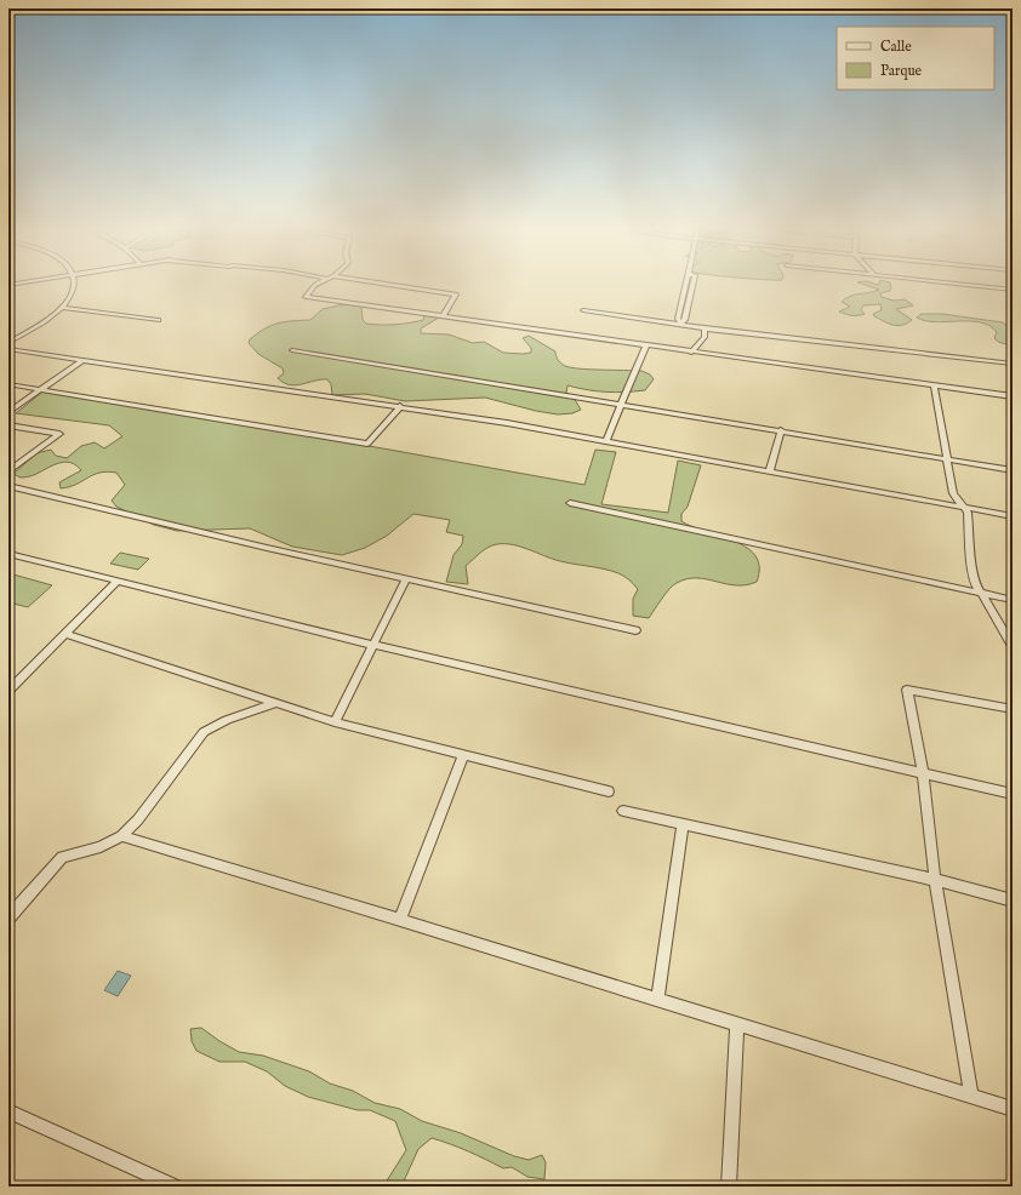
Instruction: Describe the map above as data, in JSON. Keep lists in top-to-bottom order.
{
  "legend": ["Calle", "Parque"]
}
